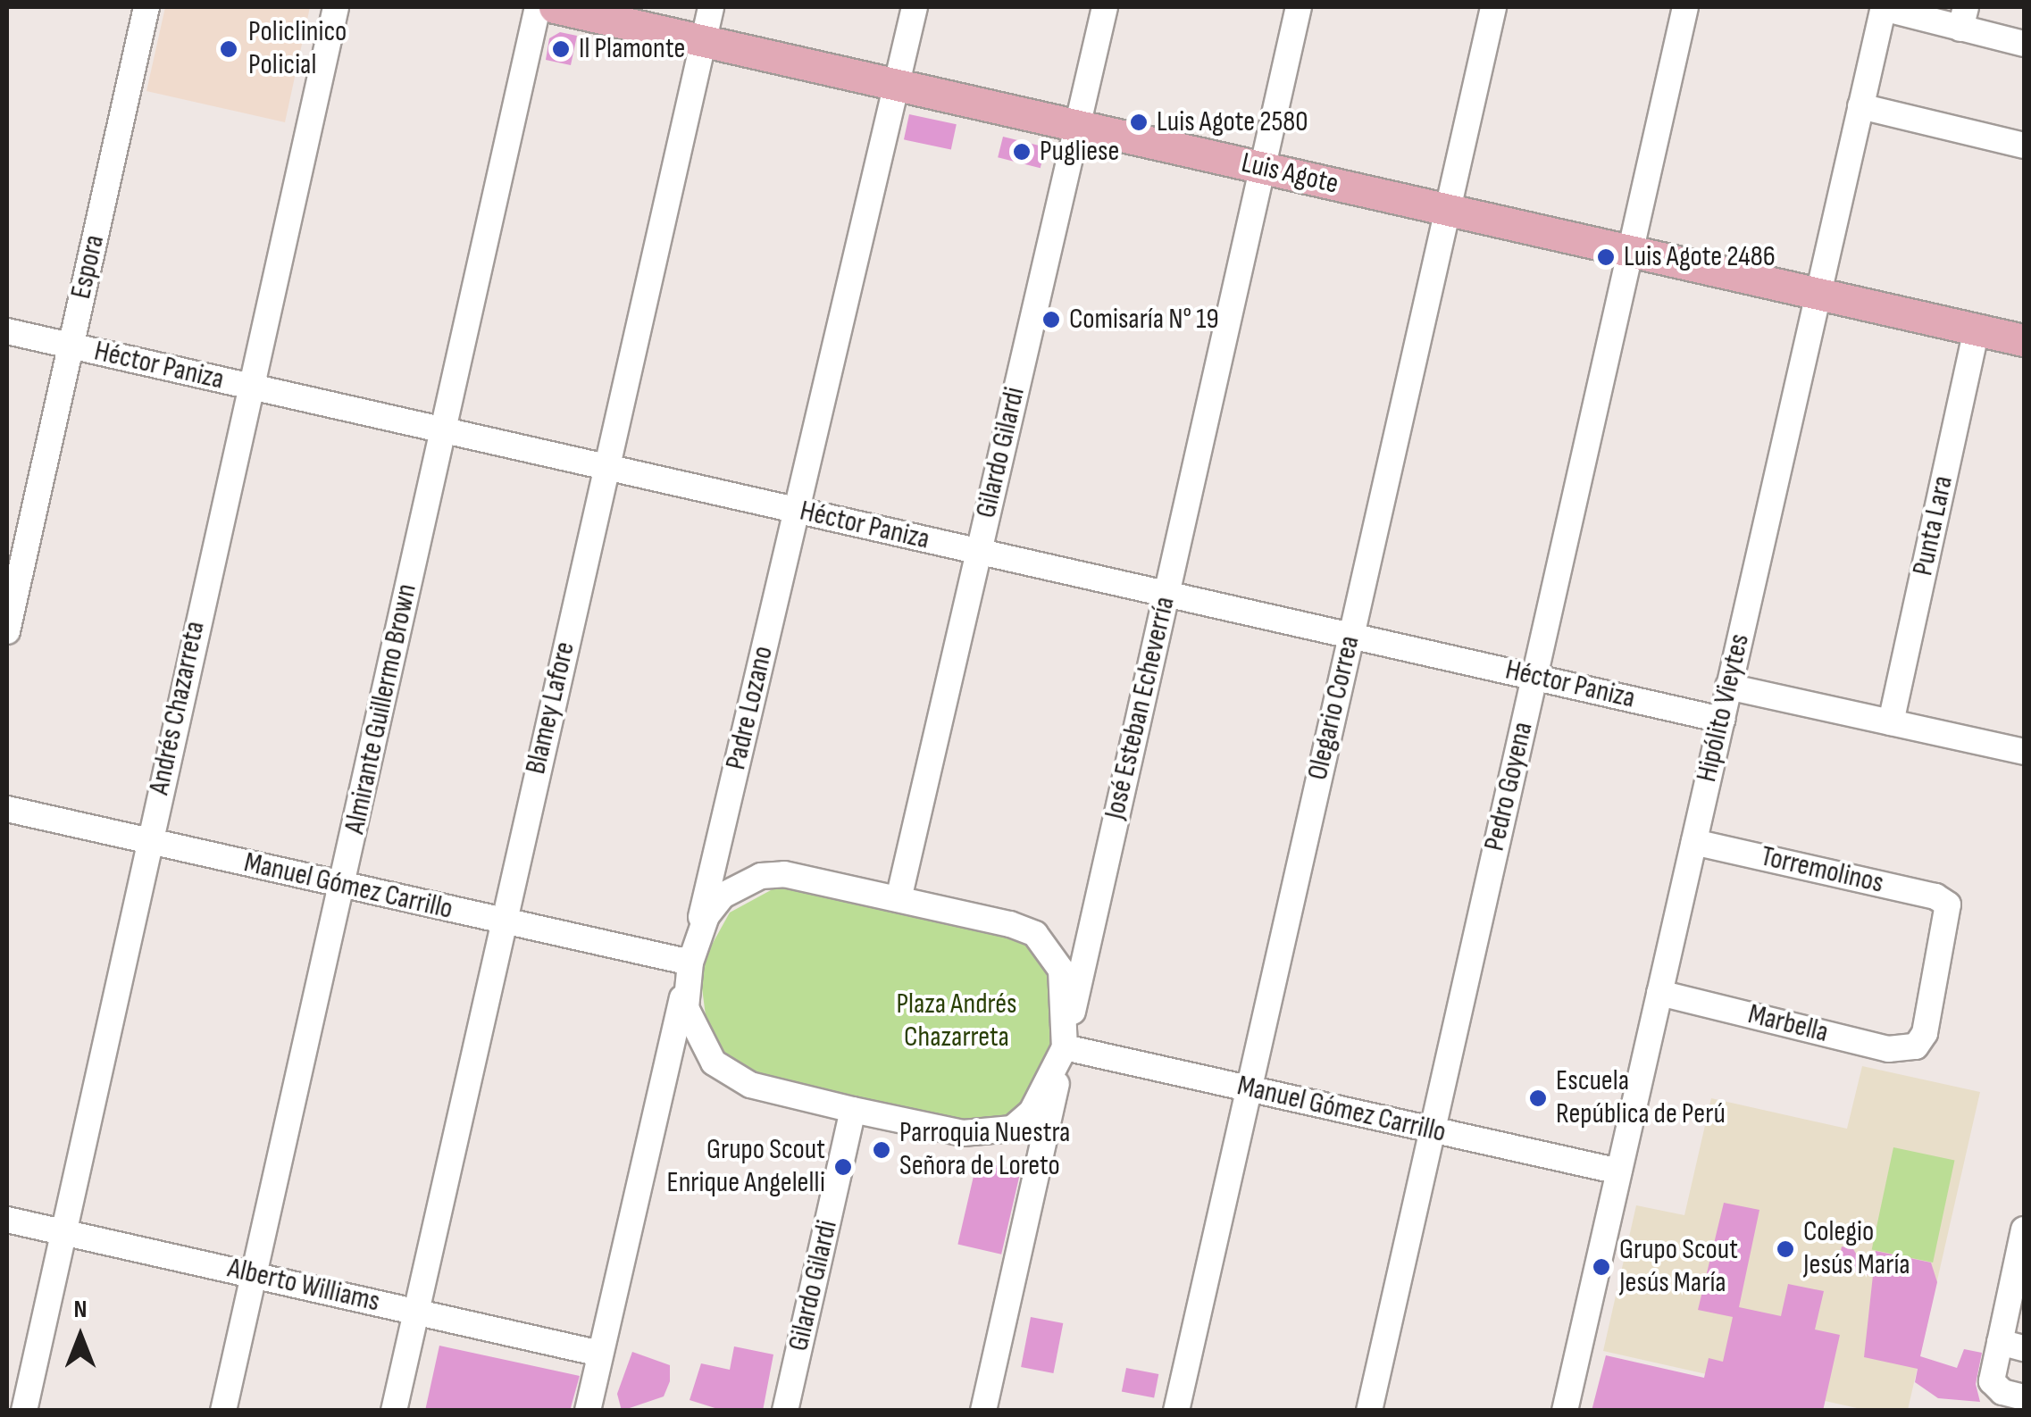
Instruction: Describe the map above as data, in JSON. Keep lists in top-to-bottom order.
{
  "streets": {
    "main road": ["Luis Agote"],
    "street": [
      "Espora",
      "Héctor Paniza",
      "Gilardo Gilardi",
      "Punta Lara",
      "Andrés Chazarreta",
      "Blamey Lafore",
      "Padre Lozano",
      "José Esteban Echeverría",
      "Olegario Correa",
      "Hipólito Vieytes",
      "Almirante Guillermo Brown",
      "Pedro Goyena",
      "Torremolinos",
      "Manuel Gómez Carrillo",
      "Marbella",
      "Alberto Williams"
    ]
  },
  "crossings": [
    ["Luis Agote", "Gilardo Gilardi"],
    ["Luis Agote", "Punta Lara"],
    ["Luis Agote", "Blamey Lafore"],
    ["Luis Agote", "Padre Lozano"],
    ["Luis Agote", "José Esteban Echeverría"],
    ["Luis Agote", "Olegario Correa"],
    ["Luis Agote", "Hipólito Vieytes"],
    ["Luis Agote", "Pedro Goyena"],
    ["Espora", "Héctor Paniza"],
    ["Héctor Paniza", "Gilardo Gilardi"],
    ["Héctor Paniza", "Andrés Chazarreta"],
    ["Héctor Paniza", "Blamey Lafore"],
    ["Héctor Paniza", "Padre Lozano"],
    ["Héctor Paniza", "José Esteban Echeverría"],
    ["Héctor Paniza", "Olegario Correa"],
    ["Héctor Paniza", "Hipólito Vieytes"],
    ["Héctor Paniza", "Almirante Guillermo Brown"],
    ["Héctor Paniza", "Pedro Goyena"],
    ["Andrés Chazarreta", "Manuel Gómez Carrillo"],
    ["Andrés Chazarreta", "Alberto Williams"],
    ["Blamey Lafore", "Manuel Gómez Carrillo"],
    ["Blamey Lafore", "Alberto Williams"],
    ["Padre Lozano", "Manuel Gómez Carrillo"],
    ["Padre Lozano", "Alberto Williams"],
    ["José Esteban Echeverría", "Manuel Gómez Carrillo"],
    ["Olegario Correa", "Manuel Gómez Carrillo"],
    ["Hipólito Vieytes", "Torremolinos"],
    ["Hipólito Vieytes", "Manuel Gómez Carrillo"],
    ["Hipólito Vieytes", "Marbella"],
    ["Almirante Guillermo Brown", "Manuel Gómez Carrillo"],
    ["Almirante Guillermo Brown", "Alberto Williams"],
    ["Pedro Goyena", "Manuel Gómez Carrillo"],
    ["Torremolinos", "Marbella"]
  ],
  "parks": ["Plaza Andrés Chazarreta"],
  "places": [
    "Policlinico Policial",
    "Il Plamonte",
    "Luis Agote 2580",
    "Pugliese",
    "Luis Agote 2486",
    "Comisaría N° 19",
    "Escuela República de Perú",
    "Parroquia Nuestra Señora de Loreto",
    "Grupo Scout Enrique Angelelli",
    "Colegio Jesús María",
    "Grupo Scout Jesús María"
  ],
  "north": "top"
}
